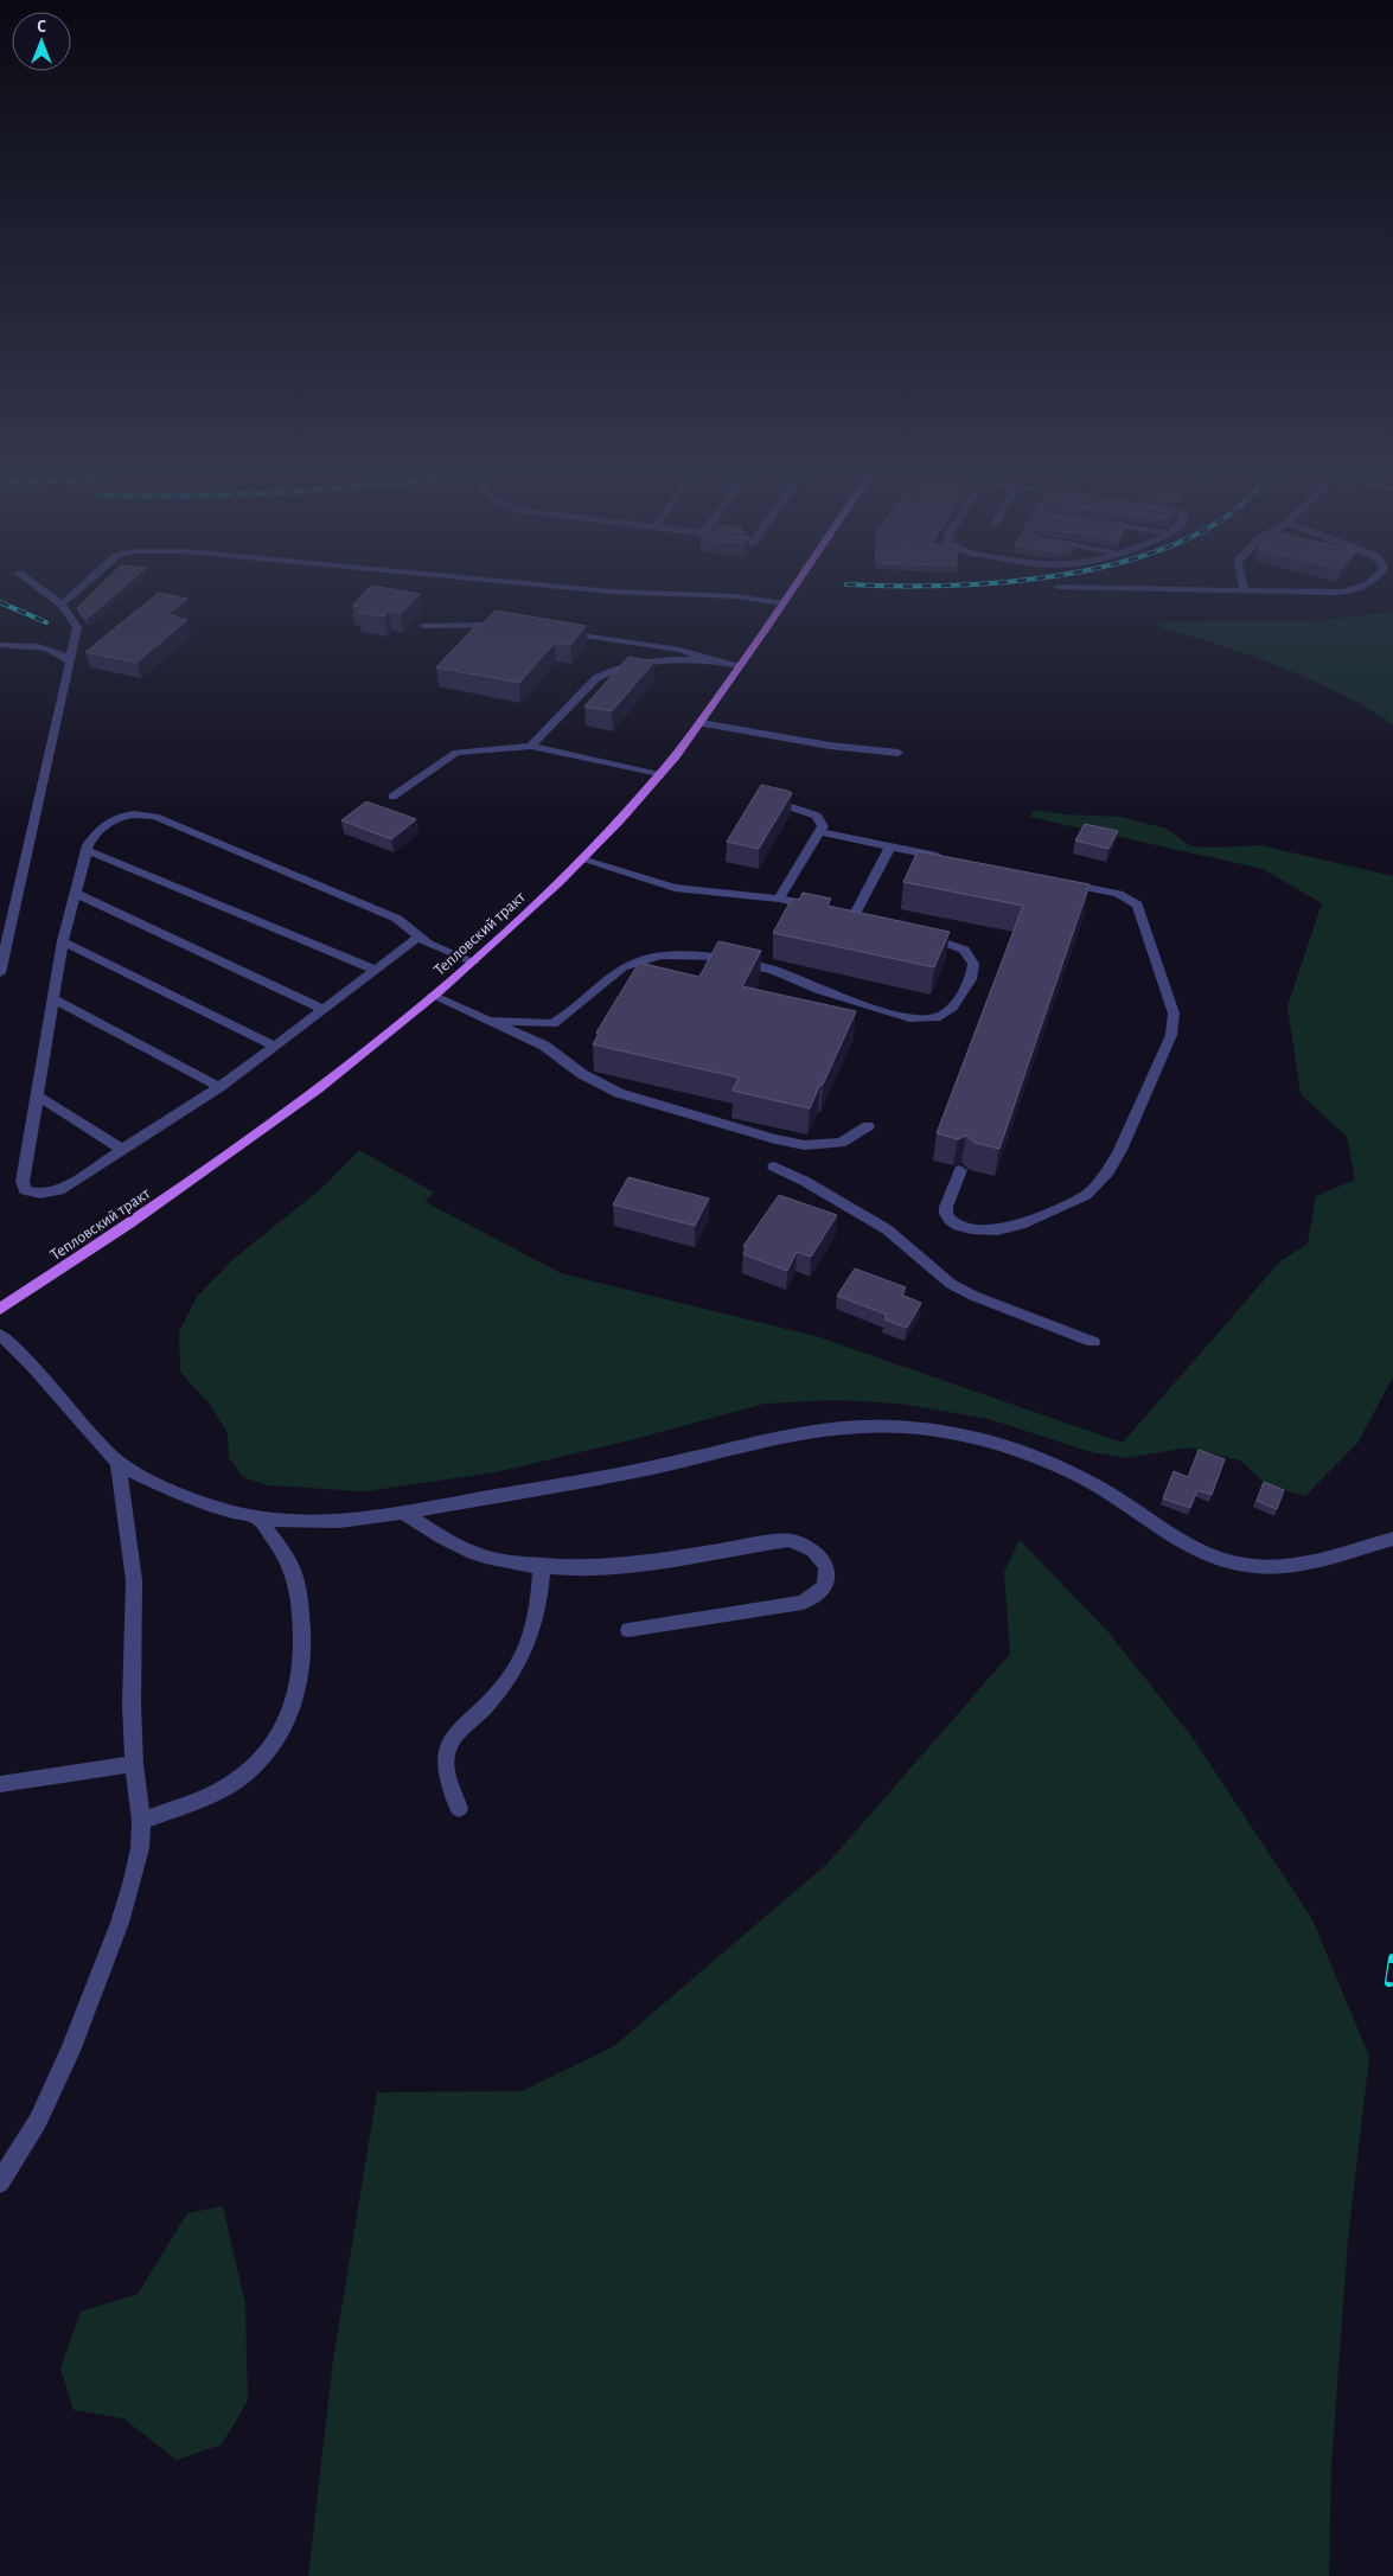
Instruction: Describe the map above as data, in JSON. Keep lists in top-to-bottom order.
{
  "streets": {
    "main road": ["Тепловский тракт"]
  },
  "north": "top"
}
